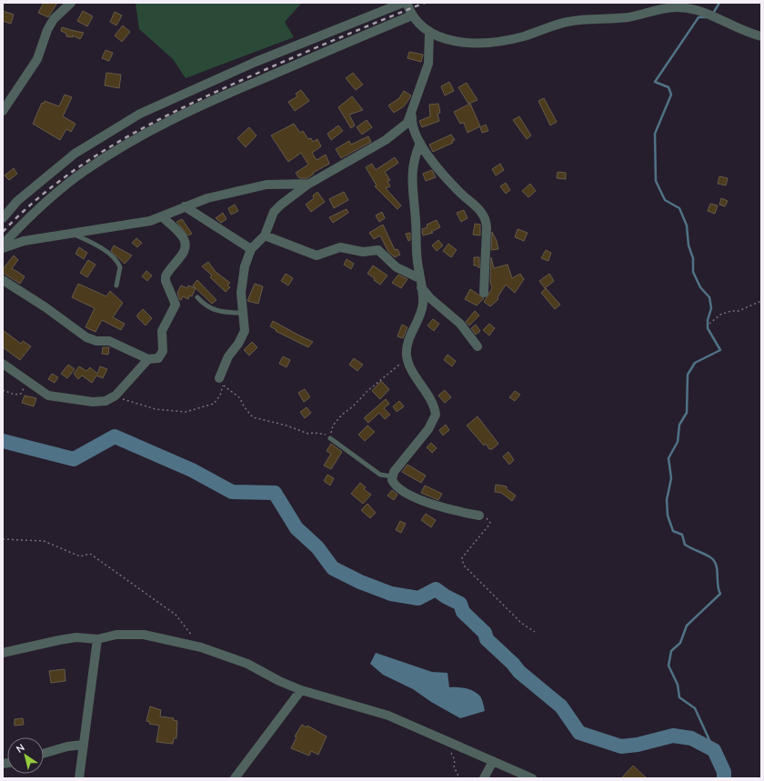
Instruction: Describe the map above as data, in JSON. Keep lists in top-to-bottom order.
{
  "north": "top left"
}
